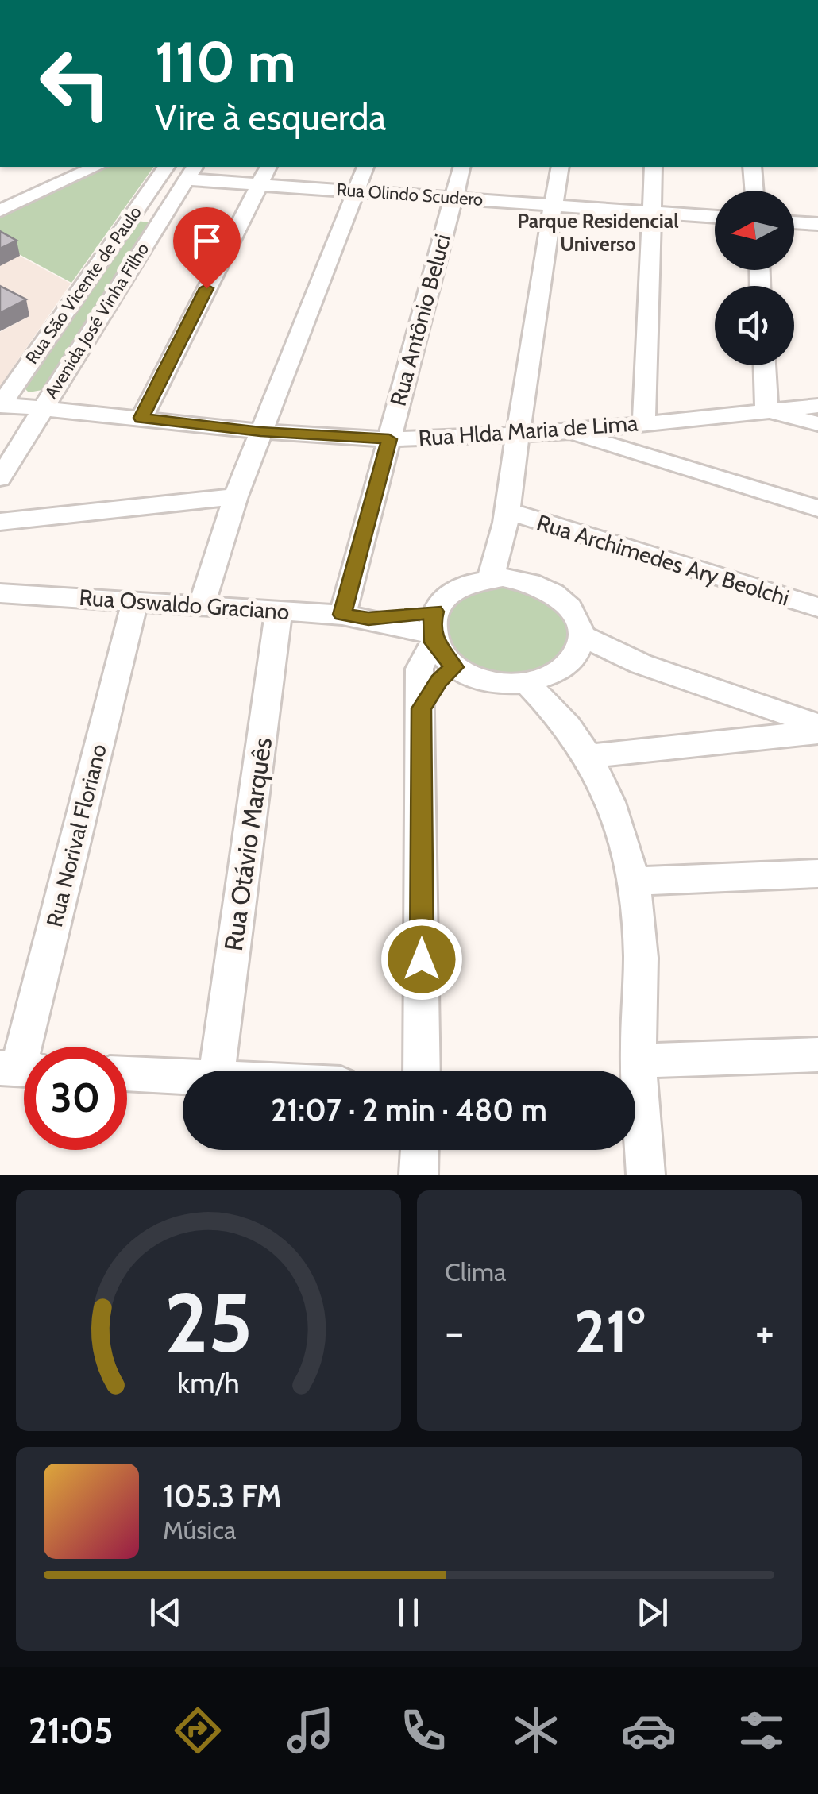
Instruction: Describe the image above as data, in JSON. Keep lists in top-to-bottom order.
{
  "streets": {
    "street": [
      "Rua Olindo Scudero",
      "Rua São Vicente de Paulo",
      "Rua Antônio Beluci",
      "Avenida José Vinha Filho",
      "Rua Hlda Maria de Lima",
      "Rua Archimedes Ary Beolchi",
      "Rua Oswaldo Graciano",
      "Rua Norival Floriano",
      "Rua Otávio Marquês"
    ]
  },
  "crossings": [
    ["Rua Olindo Scudero", "Rua Antônio Beluci"],
    ["Rua Olindo Scudero", "Avenida José Vinha Filho"],
    ["Rua São Vicente de Paulo", "Rua Hlda Maria de Lima"],
    ["Rua Antônio Beluci", "Rua Hlda Maria de Lima"],
    ["Rua Antônio Beluci", "Rua Oswaldo Graciano"],
    ["Avenida José Vinha Filho", "Rua Hlda Maria de Lima"],
    ["Rua Oswaldo Graciano", "Rua Norival Floriano"],
    ["Rua Oswaldo Graciano", "Rua Otávio Marquês"]
  ],
  "districts": ["Parque Residencial Universo"],
  "north": "left",
  "page": {
    "turn": ["110 m", "Vire à esquerda"],
    "limit": "30",
    "trip": "21:07 · 2 min · 480 m",
    "tile": "Clima",
    "heat": ["−", "21°", "+"],
    "song": ["105.3 FM", "Música"],
    "tabs": "21:05",
    "gauge": ["25", "km/h"]
  }
}
